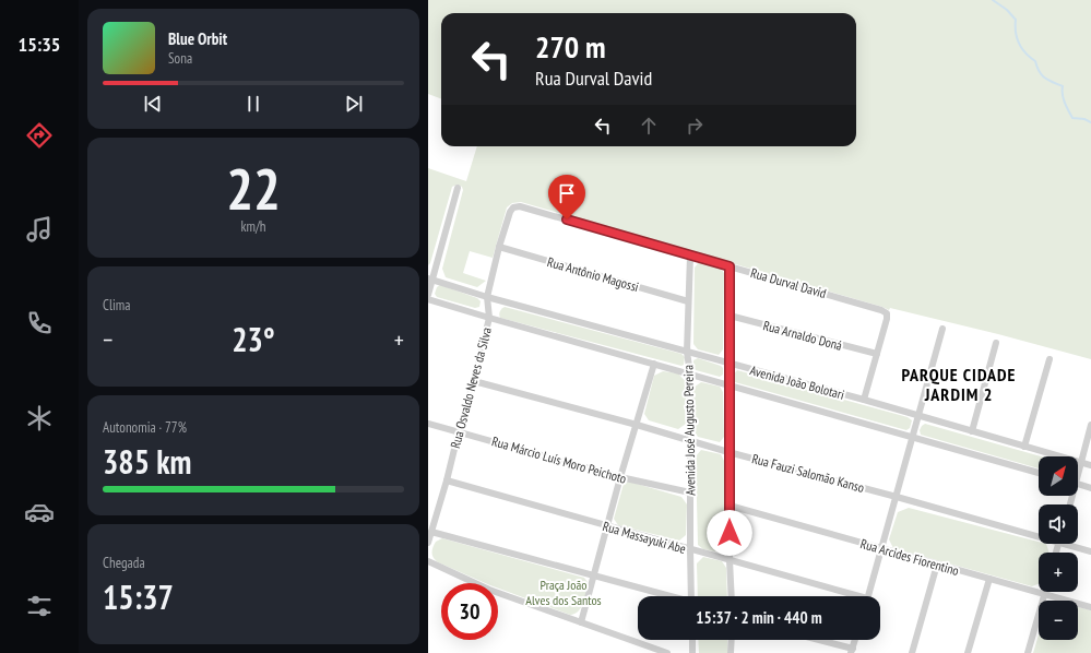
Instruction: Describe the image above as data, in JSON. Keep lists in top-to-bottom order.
{
  "streets": {
    "street": [
      "Rua Antônio Magossi",
      "Rua Durval David",
      "Rua Arnaldo Doná",
      "Avenida João Bolotari",
      "Rua Osvaldo Neves da Silva",
      "Avenida José Augusto Pereira",
      "Rua Márcio Luís Moro Peichoto",
      "Rua Fauzi Salomão Kanso",
      "Rua Massayuki Abe",
      "Rua Arcides Fiorentino"
    ]
  },
  "crossings": [
    ["Rua Antônio Magossi", "Rua Osvaldo Neves da Silva"],
    ["Rua Antônio Magossi", "Avenida José Augusto Pereira"],
    ["Rua Durval David", "Rua Arnaldo Doná"],
    ["Rua Durval David", "Rua Osvaldo Neves da Silva"],
    ["Rua Durval David", "Avenida José Augusto Pereira"],
    ["Avenida João Bolotari", "Rua Osvaldo Neves da Silva"],
    ["Avenida João Bolotari", "Avenida José Augusto Pereira"],
    ["Rua Osvaldo Neves da Silva", "Rua Márcio Luís Moro Peichoto"],
    ["Rua Osvaldo Neves da Silva", "Rua Fauzi Salomão Kanso"],
    ["Rua Osvaldo Neves da Silva", "Rua Massayuki Abe"],
    ["Avenida José Augusto Pereira", "Rua Márcio Luís Moro Peichoto"],
    ["Avenida José Augusto Pereira", "Rua Fauzi Salomão Kanso"],
    ["Avenida José Augusto Pereira", "Rua Massayuki Abe"]
  ],
  "districts": ["PARQUE CIDADE JARDIM 2"],
  "parks": ["Praça João Alves dos Santos"],
  "north": "top right",
  "page": {
    "tabs": "15:35",
    "turn": ["270 m", "Rua Durval David"],
    "song": ["Blue Orbit", "Sona"],
    "tile": [
      ["22", "km/h"],
      "Clima",
      ["Autonomia · 77%", "385 km"],
      ["Chegada", "15:37"]
    ],
    "heat": ["−", "23°", "+"],
    "map_buttons": ["+", "−"],
    "limit": "30",
    "trip": "15:37 · 2 min · 440 m"
  }
}
